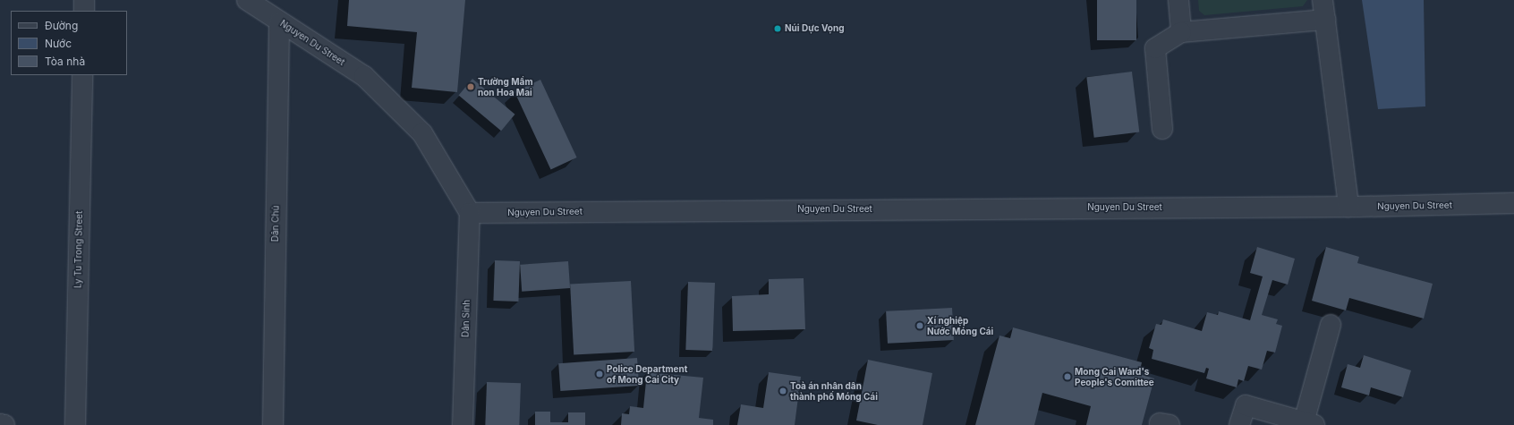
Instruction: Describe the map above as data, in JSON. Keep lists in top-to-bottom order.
{
  "streets": {
    "street": [
      "Nguyen Du Street",
      "Dân Chủ",
      "Ly Tu Trong Street",
      "Dân Sinh"
    ]
  },
  "crossings": [
    ["Nguyen Du Street", "Dân Chủ"],
    ["Nguyen Du Street", "Dân Sinh"]
  ],
  "places": [
    "Núi Dực Vọng",
    "Trường Mầm non Hoa Mai",
    "Xí nghiệp Nước Móng Cái",
    "Police Department of Mong Cai City",
    "Mong Cai Ward's People's Comittee",
    "Toà án nhân dân thành phố Móng Cái"
  ],
  "legend": ["Đường", "Nước", "Tòa nhà"]
}
